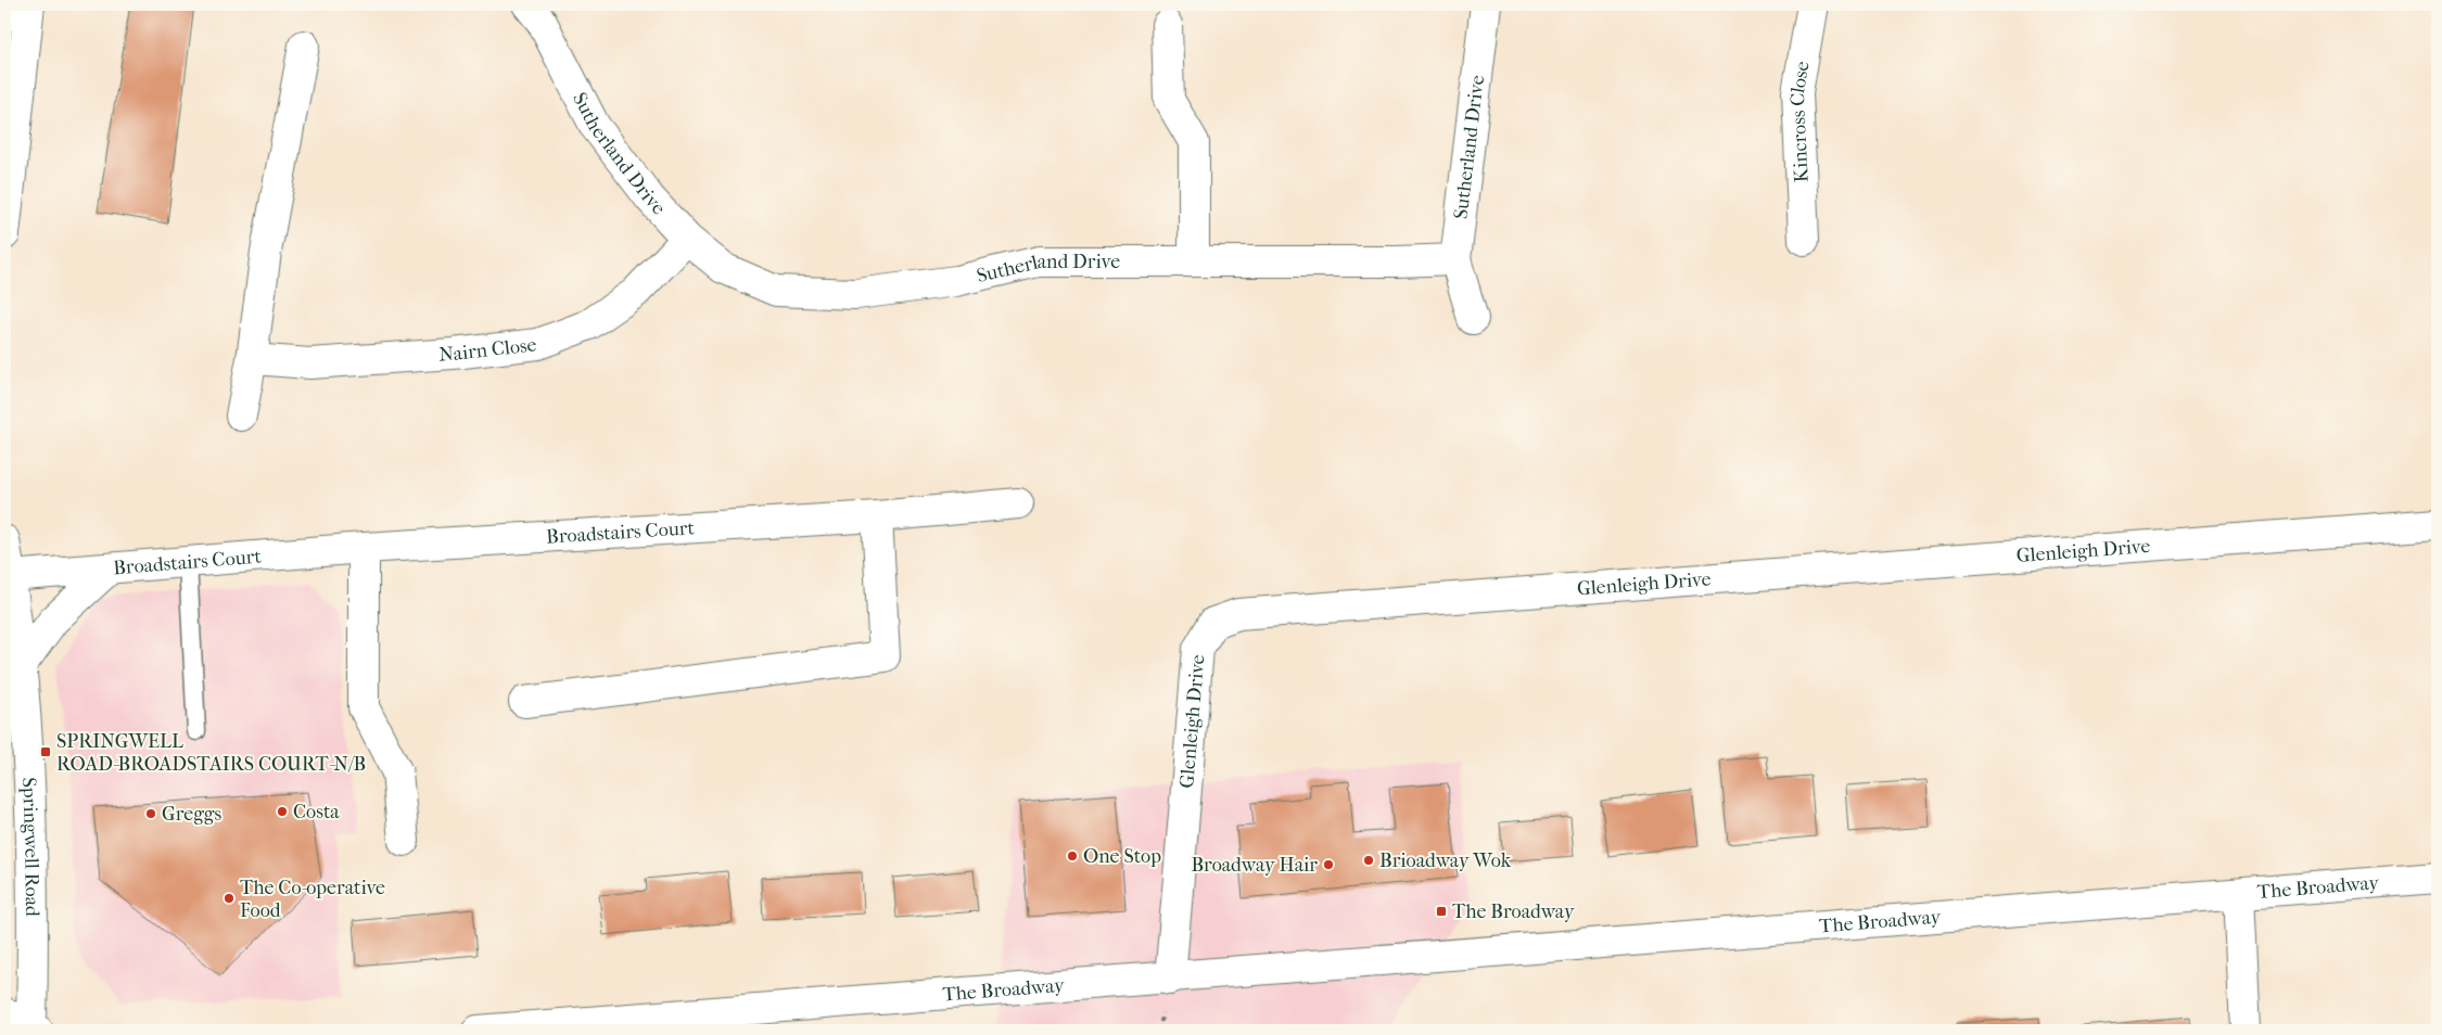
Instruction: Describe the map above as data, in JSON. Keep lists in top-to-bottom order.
{
  "streets": {
    "street": [
      "Kincross Close",
      "Sutherland Drive",
      "Nairn Close",
      "Broadstairs Court",
      "Glenleigh Drive",
      "Springwell Road",
      "The Broadway"
    ]
  },
  "crossings": [
    ["Sutherland Drive", "Nairn Close"],
    ["Broadstairs Court", "Springwell Road"],
    ["Glenleigh Drive", "The Broadway"]
  ],
  "places": {
    "transit": ["SPRINGWELL ROAD-BROADSTAIRS COURT-N/B", "The Broadway"],
    "other": [
      "Costa",
      "Greggs",
      "One Stop",
      "Brioadway Wok",
      "Broadway Hair",
      "The Co-operative Food"
    ]
  }
}
